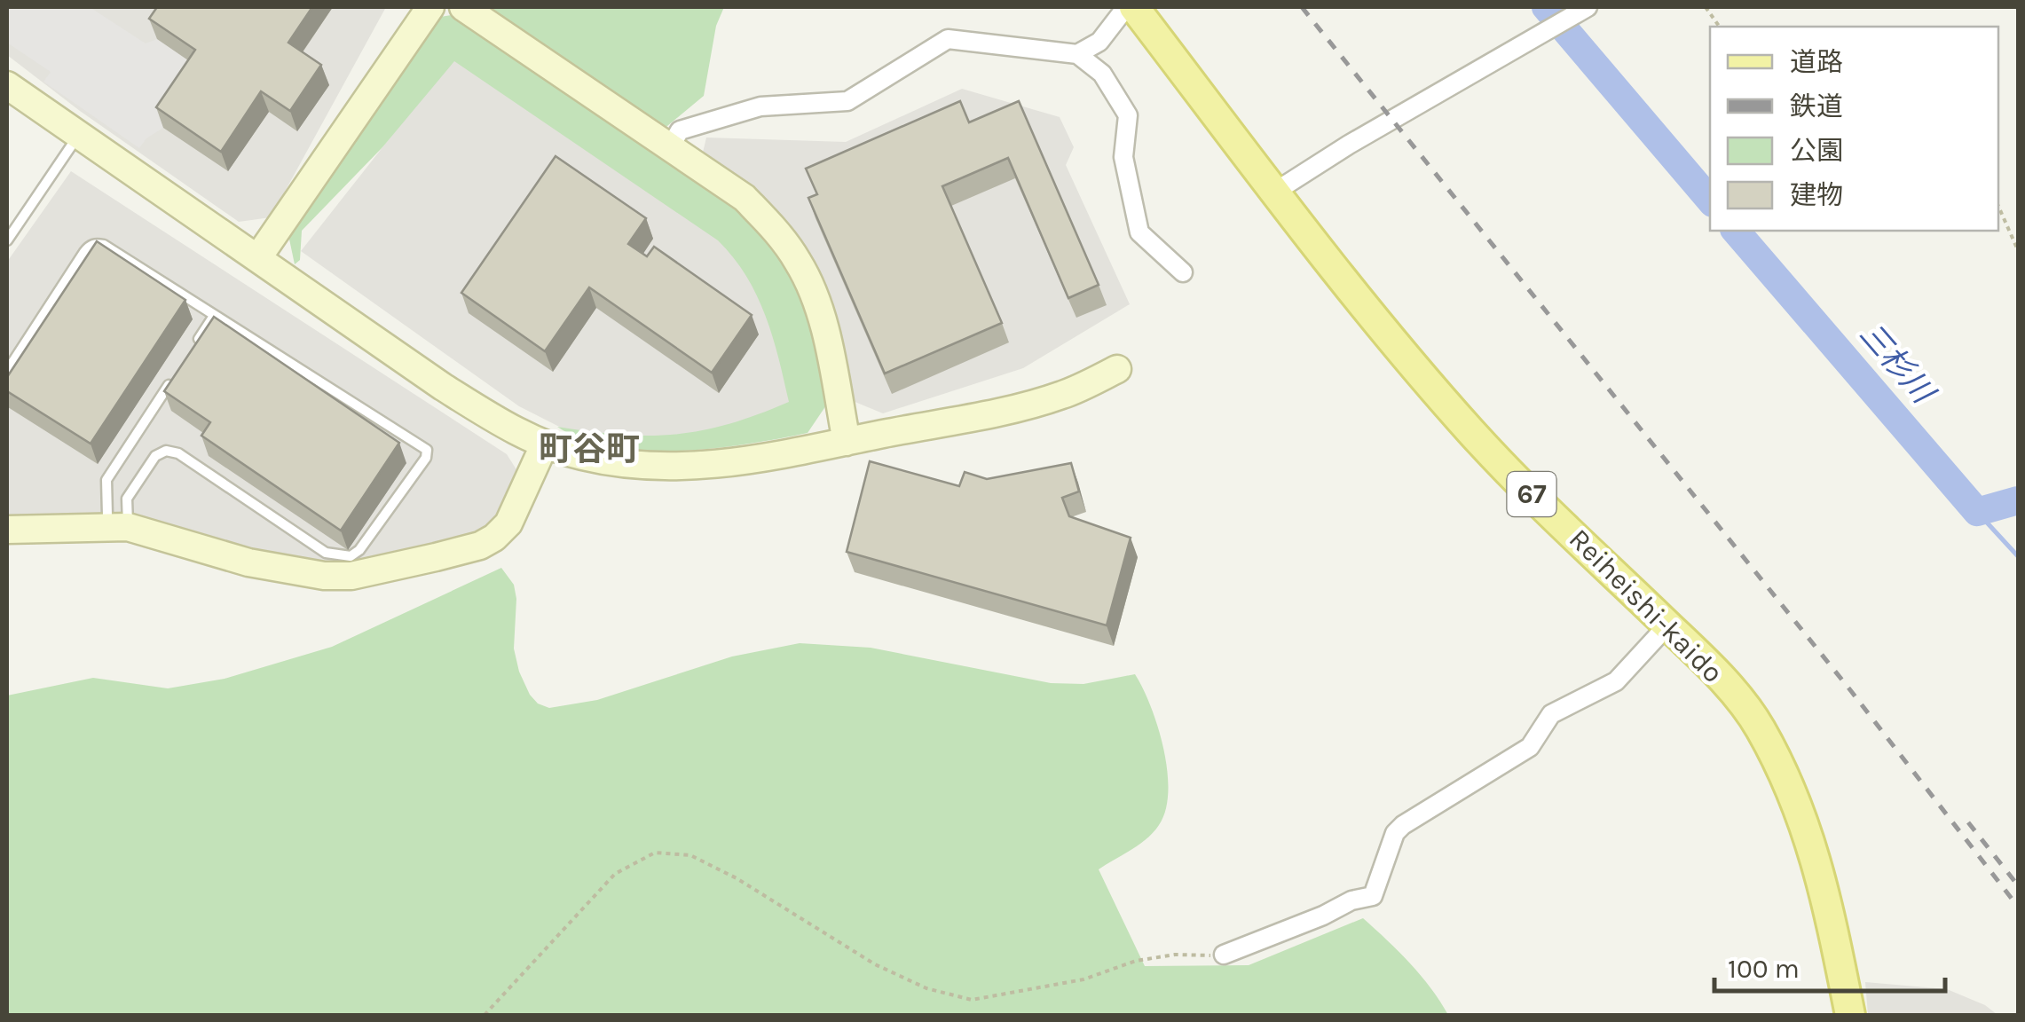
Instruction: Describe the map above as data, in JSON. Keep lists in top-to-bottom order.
{
  "streets": {
    "main road": ["67", "Reiheishi-kaido"]
  },
  "districts": ["町谷町"],
  "water": ["三杉川"],
  "legend": [
    "道路",
    "鉄道",
    "公園",
    "建物"
  ],
  "scale_bar": "100 m"
}
